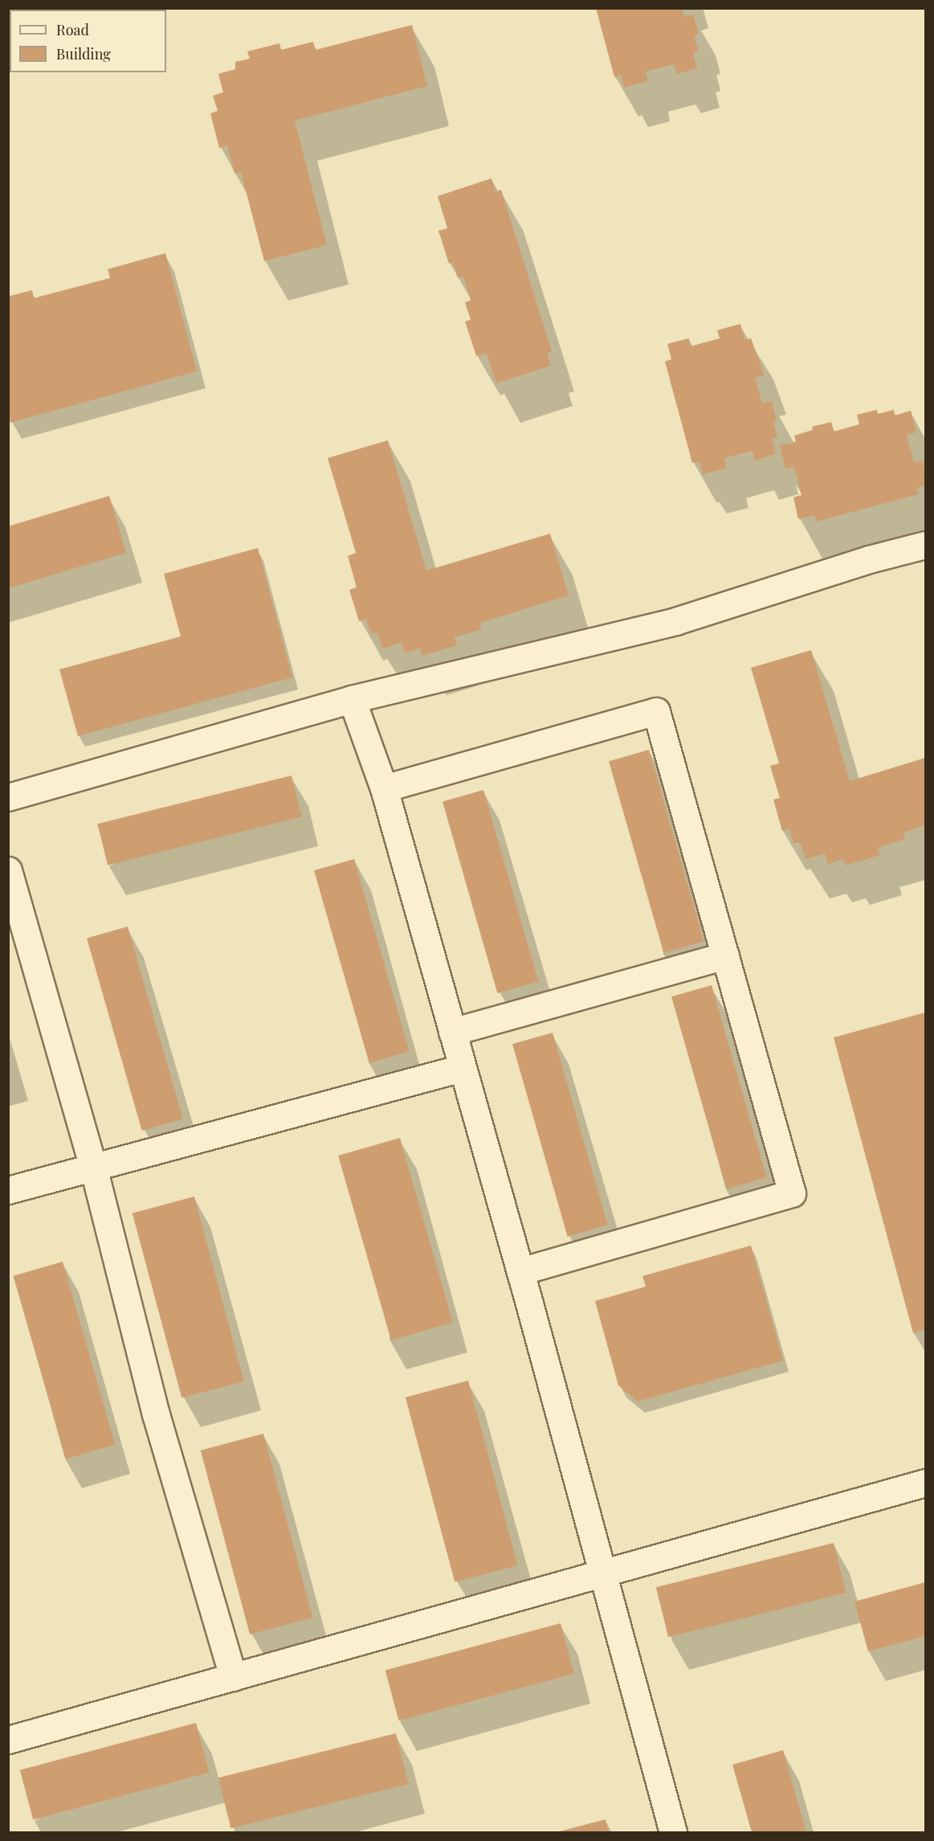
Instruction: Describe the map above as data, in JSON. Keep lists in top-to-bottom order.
{
  "legend": ["Road", "Building"]
}
